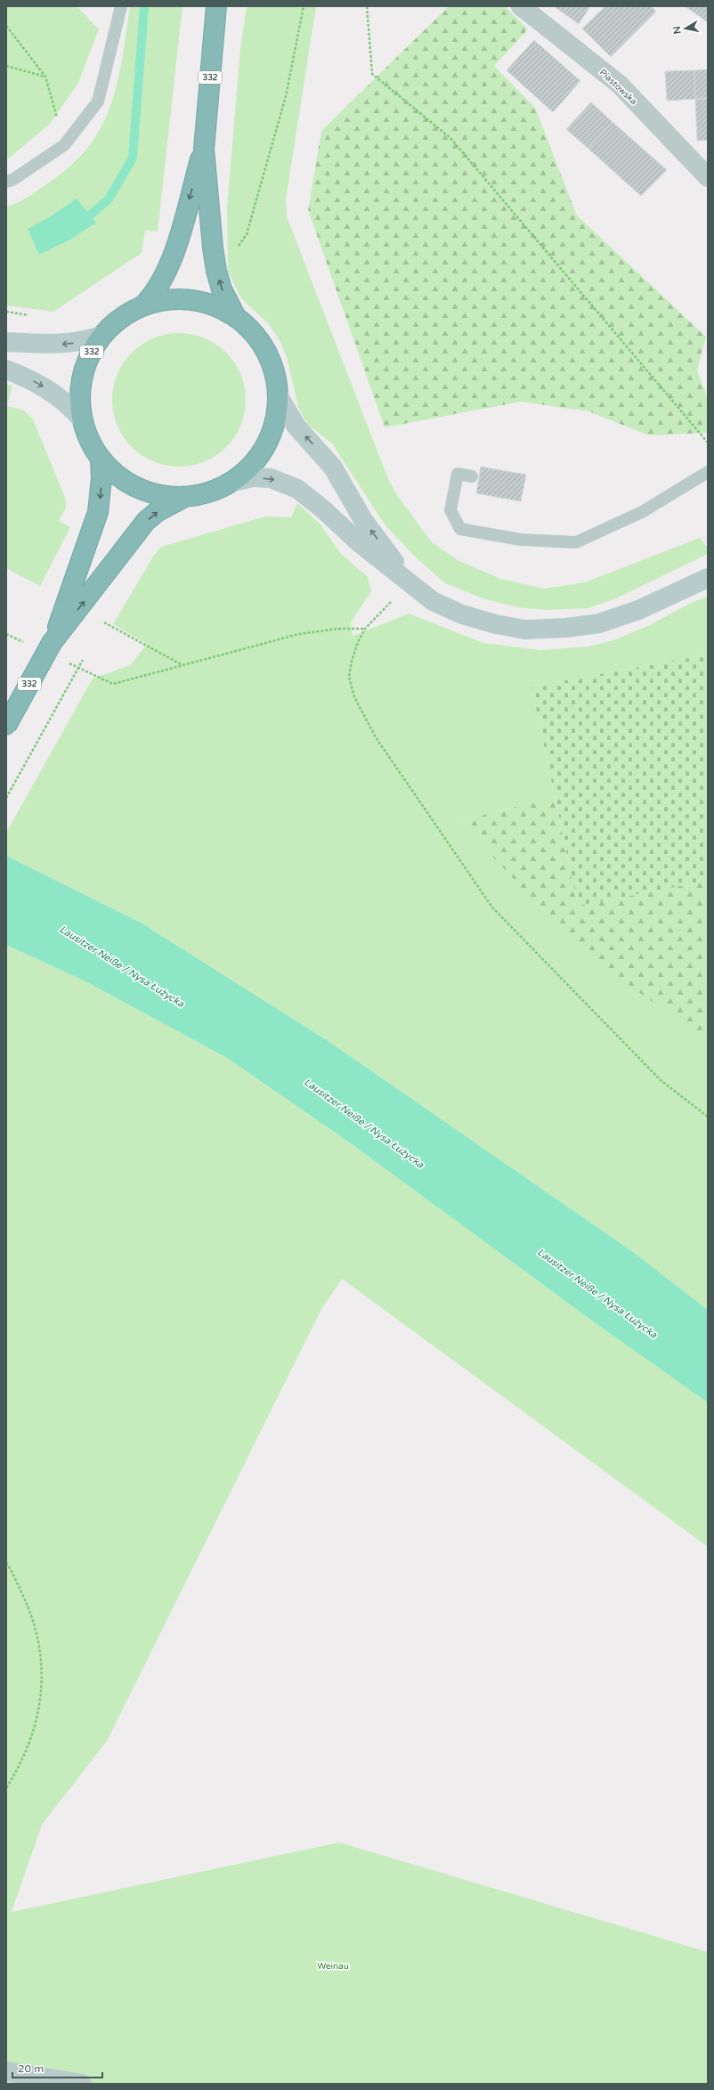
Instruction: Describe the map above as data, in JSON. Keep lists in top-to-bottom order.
{
  "streets": {
    "highway": ["332"],
    "street": ["Piastowska"]
  },
  "water": ["Lausitzer Neiße / Nysa Łużycka"],
  "parks": ["Weinau"],
  "scale_bar": "20 m",
  "north": "left"
}
